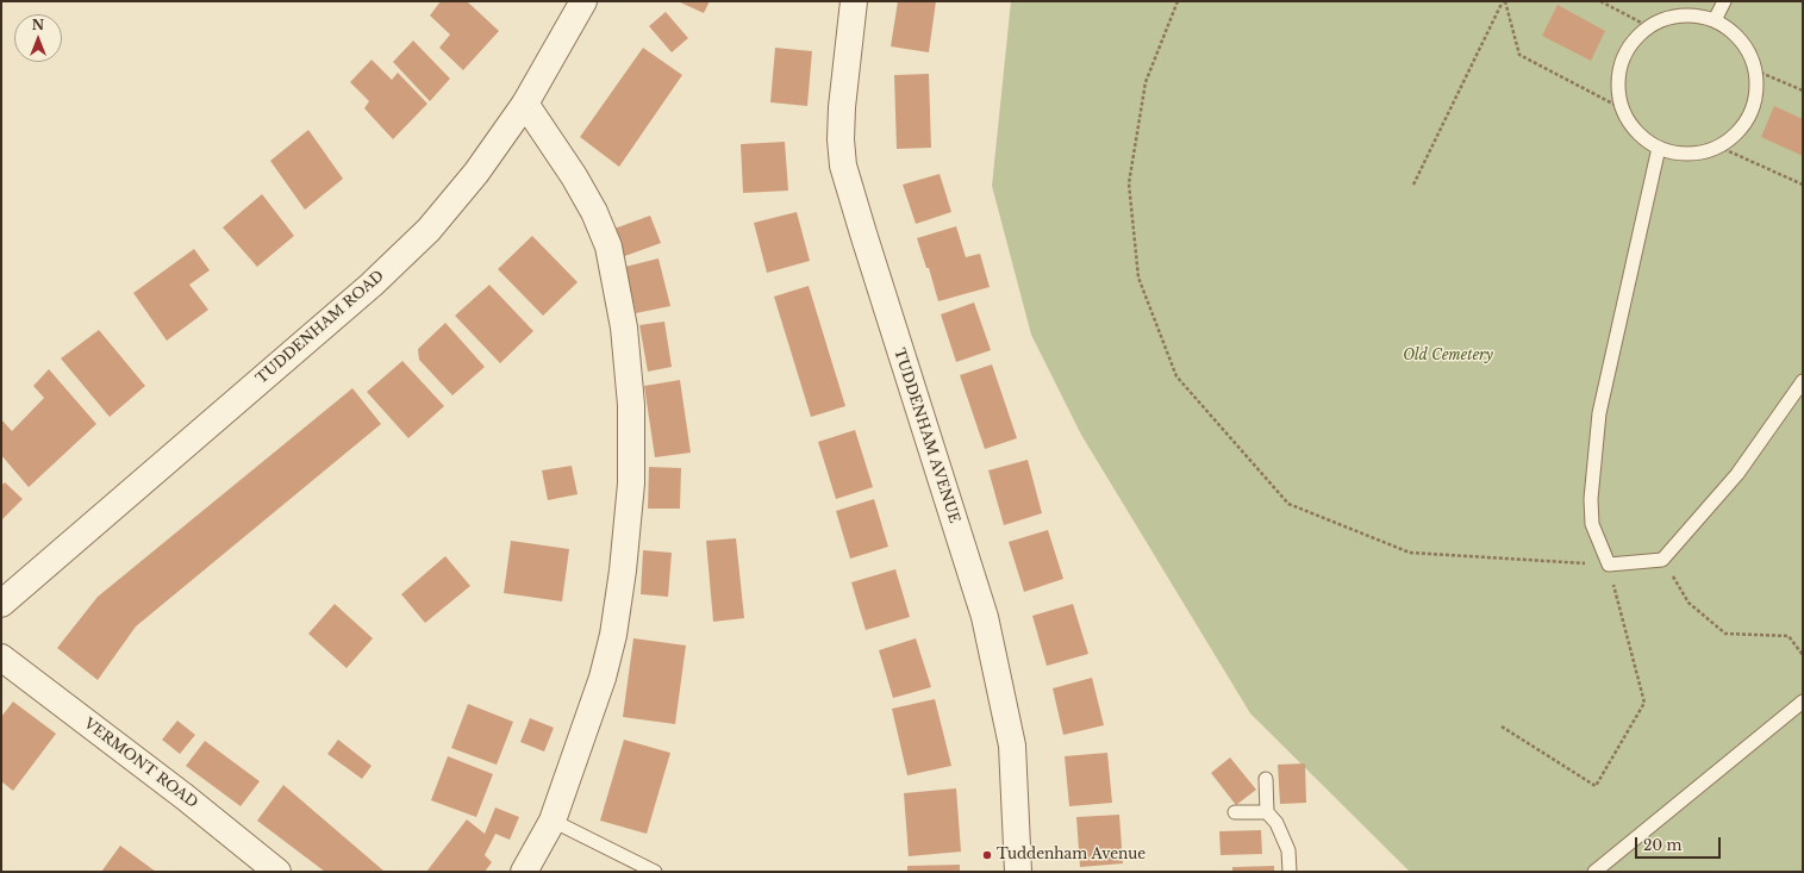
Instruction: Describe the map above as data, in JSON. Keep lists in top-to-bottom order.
{
  "streets": {
    "street": ["TUDDENHAM ROAD", "TUDDENHAM AVENUE", "VERMONT ROAD"]
  },
  "parks": ["Old Cemetery"],
  "places": ["Tuddenham Avenue"],
  "scale_bar": "20 m",
  "north": "top"
}
